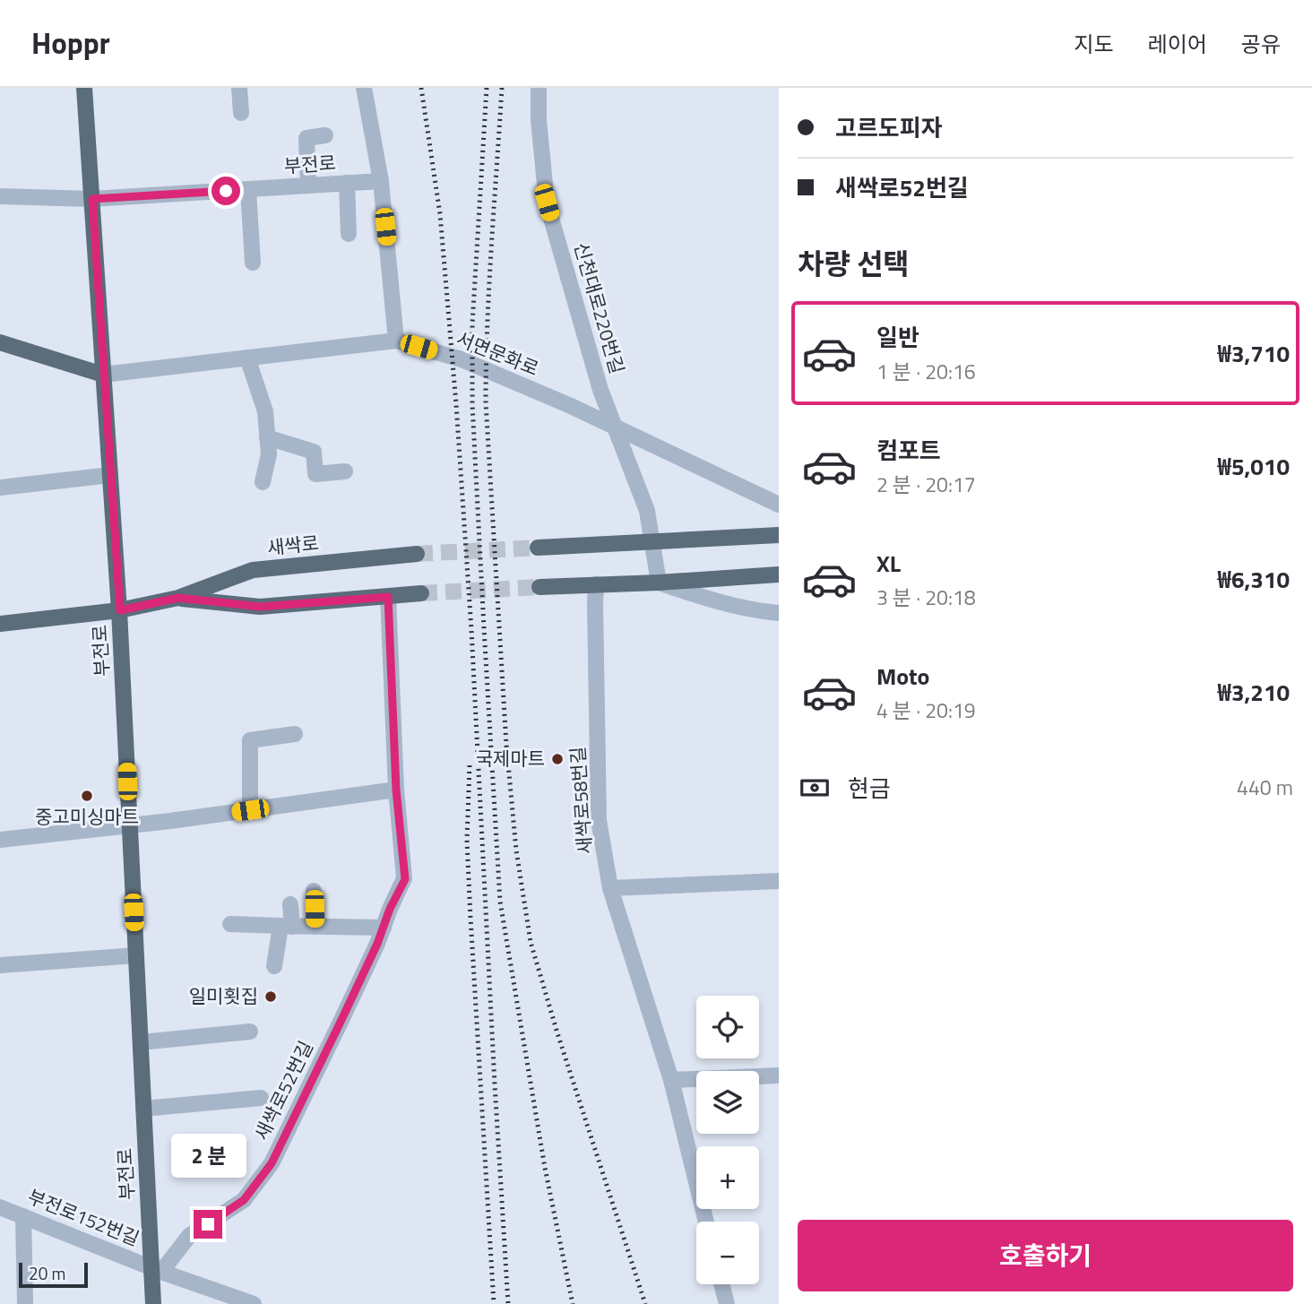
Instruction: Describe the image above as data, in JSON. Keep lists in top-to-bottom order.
{
  "streets": {
    "main road": ["부전로", "서면문화로", "새싹로"],
    "street": [
      "신천대로220번길",
      "새싹로58번길",
      "새싹로52번길",
      "부전로152번길"
    ]
  },
  "crossings": [
    ["부전로", "서면문화로"],
    ["부전로", "새싹로"],
    ["부전로", "새싹로52번길"],
    ["부전로", "부전로152번길"],
    ["신천대로220번길", "서면문화로"],
    ["새싹로", "새싹로52번길"],
    ["새싹로52번길", "부전로152번길"]
  ],
  "places": ["국제마트", "중고미싱마트", "일미횟집"],
  "scale_bar": "20 m",
  "page": {
    "header": "Hoppr",
    "nav": ["지도", "레이어", "공유"],
    "banner": ["고르도피자", "새싹로52번길"],
    "heading": "차량 선택",
    "list": [
      {
        "name": "일반",
        "note": "1 분 · 20:16",
        "value": "₩3,710"
      },
      {
        "name": "컴포트",
        "note": "2 분 · 20:17",
        "value": "₩5,010"
      },
      {
        "name": "XL",
        "note": "3 분 · 20:18",
        "value": "₩6,310"
      },
      {
        "name": "Moto",
        "note": "4 분 · 20:19",
        "value": "₩3,210"
      }
    ],
    "pay": ["현금", "440 m"],
    "map_buttons": ["+", "−"],
    "bubble": "2 분",
    "buttons": "호출하기",
    "scale": "20 m"
  }
}
